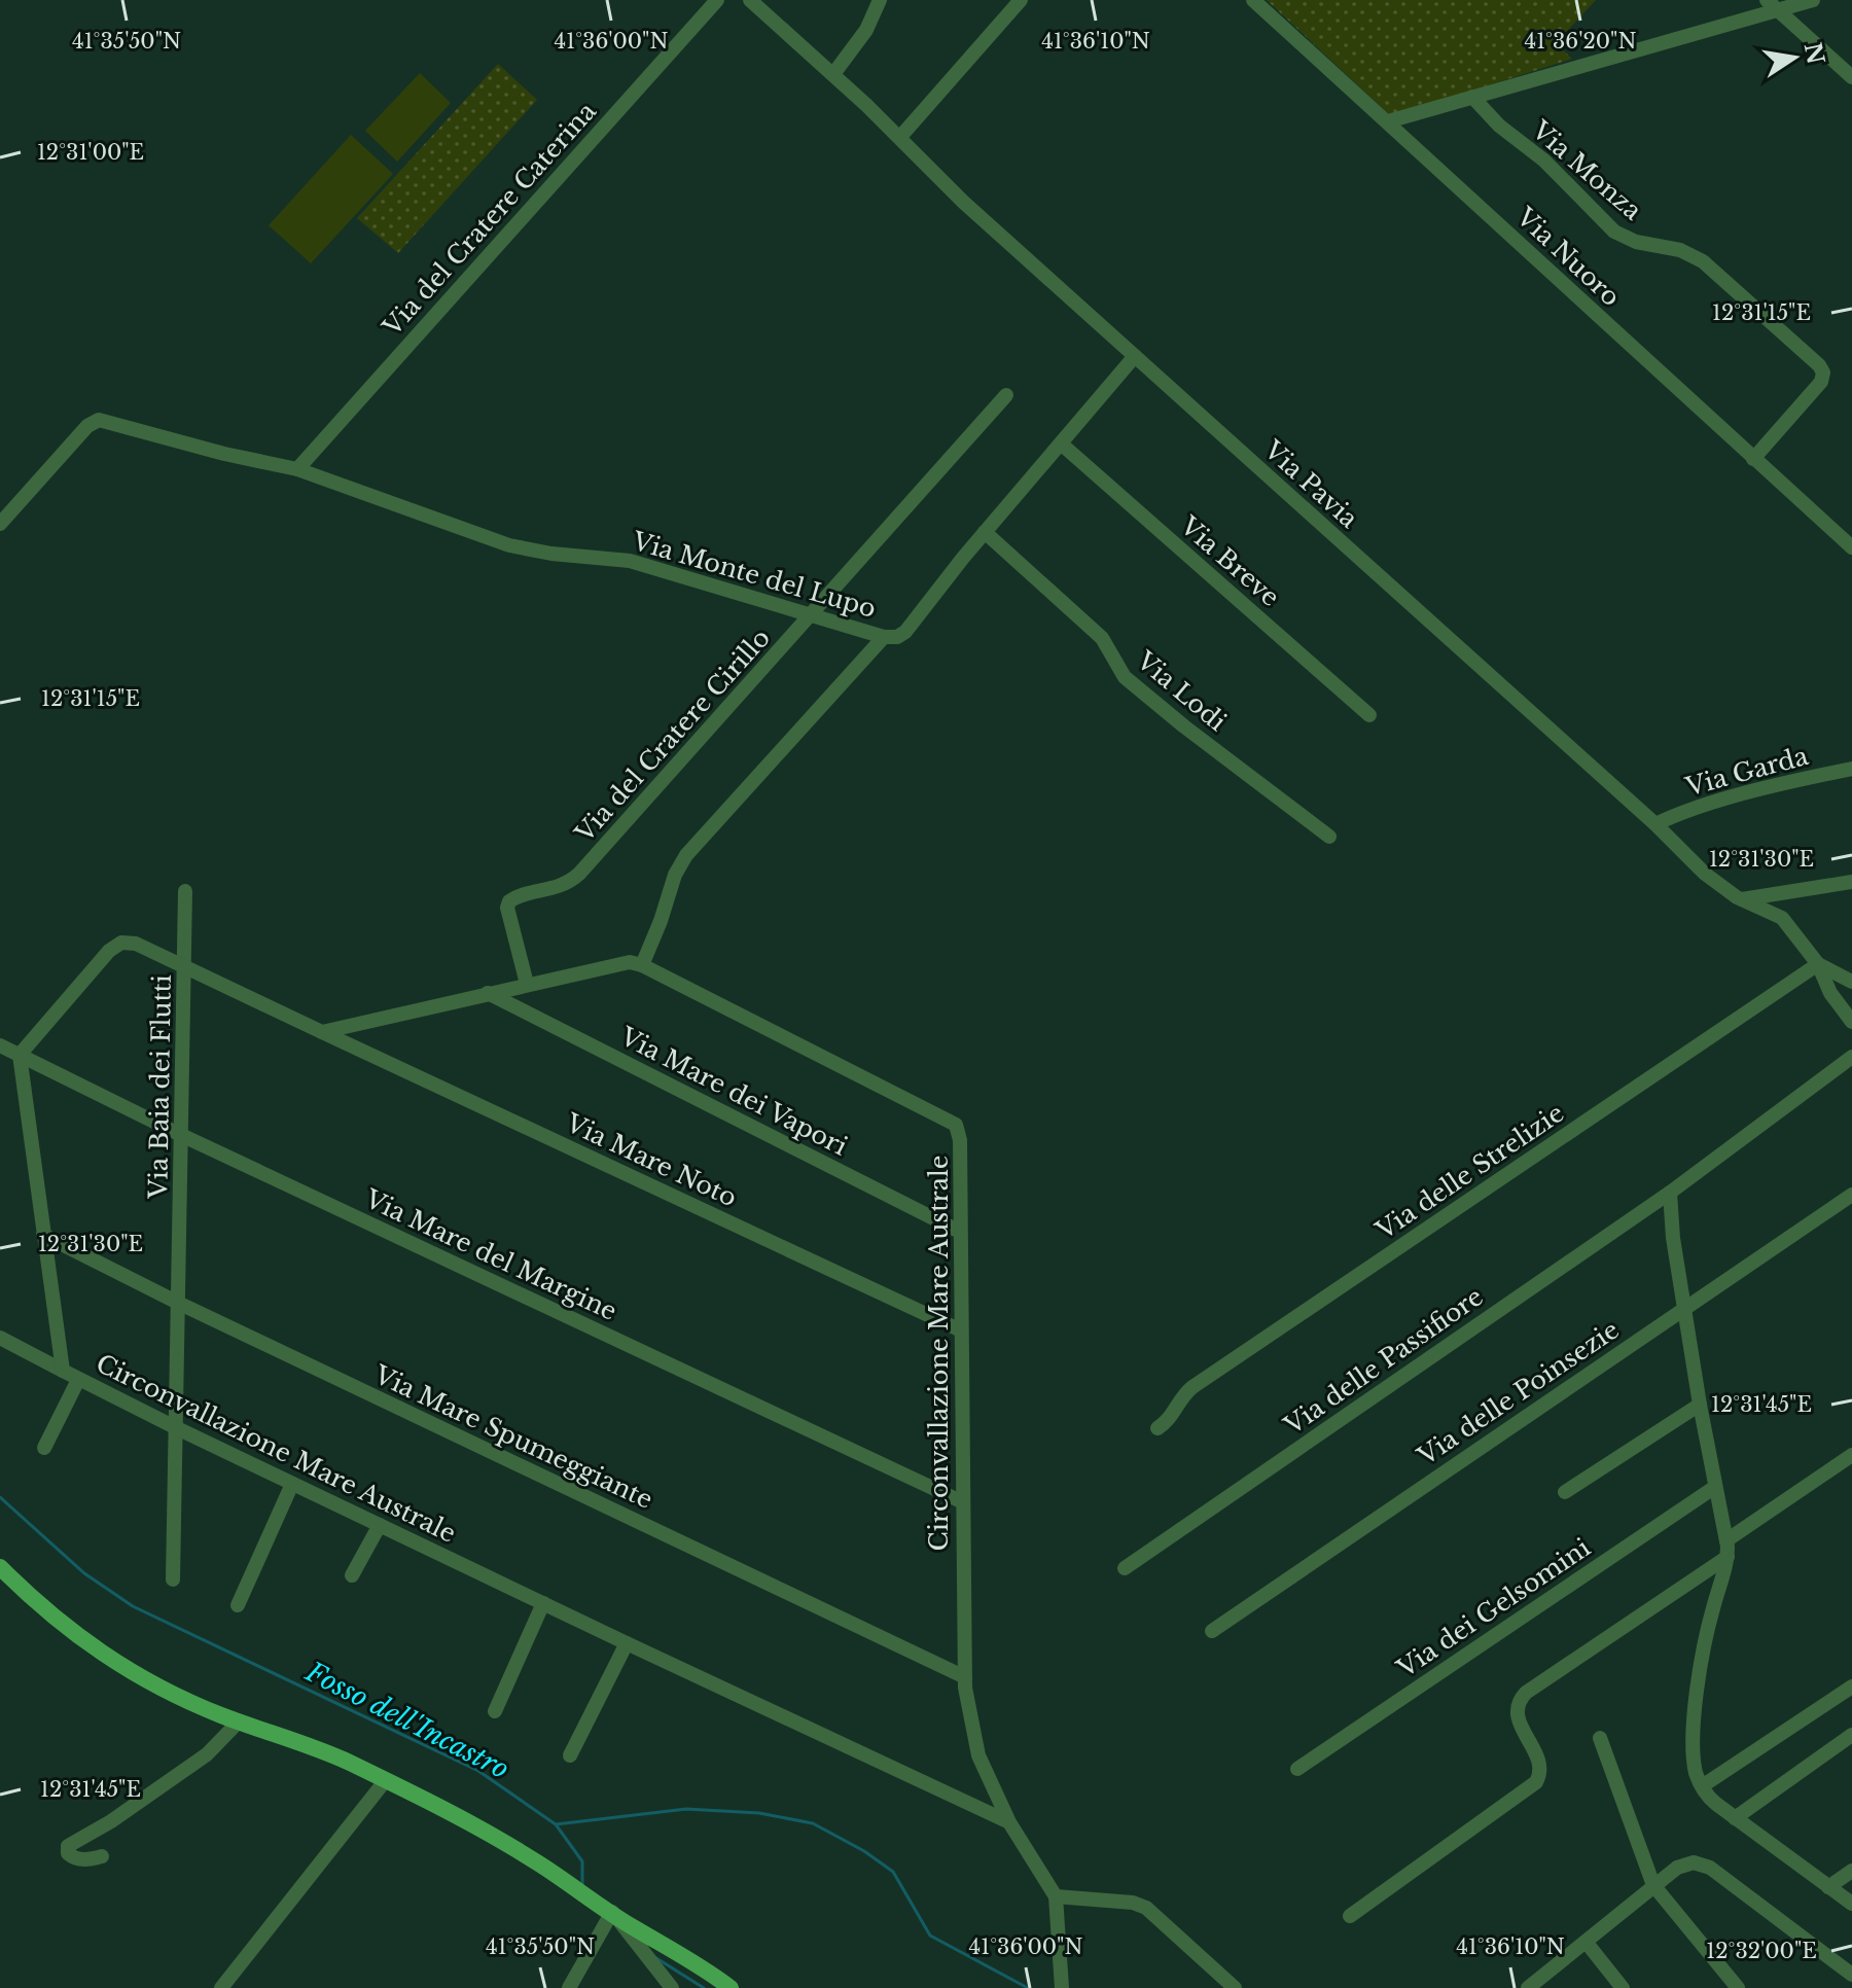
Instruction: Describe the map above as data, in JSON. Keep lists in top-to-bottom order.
{
  "streets": {
    "street": [
      "Via Monza",
      "Via del Cratere Caterina",
      "Via Nuoro",
      "Via Pavia",
      "Via Breve",
      "Via Monte del Lupo",
      "Via Lodi",
      "Via del Cratere Cirillo",
      "Via Garda",
      "Via Baia dei Flutti",
      "Via Mare dei Vapori",
      "Via Mare Noto",
      "Via delle Strelizie",
      "Via Mare del Margine",
      "Circonvallazione Mare Australe",
      "Via delle Passifiore",
      "Via delle Poinsezie",
      "Via Mare Spumeggiante",
      "Via dei Gelsomini"
    ]
  },
  "crossings": [
    ["Via Monza", "Via Nuoro"],
    ["Via del Cratere Caterina", "Via Monte del Lupo"],
    ["Via Pavia", "Via Monte del Lupo"],
    ["Via Pavia", "Via Garda"],
    ["Via Pavia", "Via delle Strelizie"],
    ["Via Breve", "Via Monte del Lupo"],
    ["Via Monte del Lupo", "Via Lodi"],
    ["Via Monte del Lupo", "Via del Cratere Cirillo"],
    ["Via del Cratere Cirillo", "Circonvallazione Mare Australe"],
    ["Via Baia dei Flutti", "Via Mare del Margine"],
    ["Via Baia dei Flutti", "Circonvallazione Mare Australe"],
    ["Via Baia dei Flutti", "Via Mare Spumeggiante"],
    ["Via Mare dei Vapori", "Circonvallazione Mare Australe"],
    ["Via Mare Noto", "Circonvallazione Mare Australe"],
    ["Via Mare del Margine", "Circonvallazione Mare Australe"],
    ["Circonvallazione Mare Australe", "Via Mare Spumeggiante"]
  ],
  "water": ["Fosso dell'Incastro"],
  "north": "right",
  "coordinates": [
    "41°35'50\"N",
    "41°36'00\"N",
    "41°36'10\"N",
    "41°36'20\"N",
    "12°31'00\"E",
    "12°31'15\"E",
    "12°31'30\"E",
    "12°31'45\"E",
    "12°32'00\"E"
  ]
}
